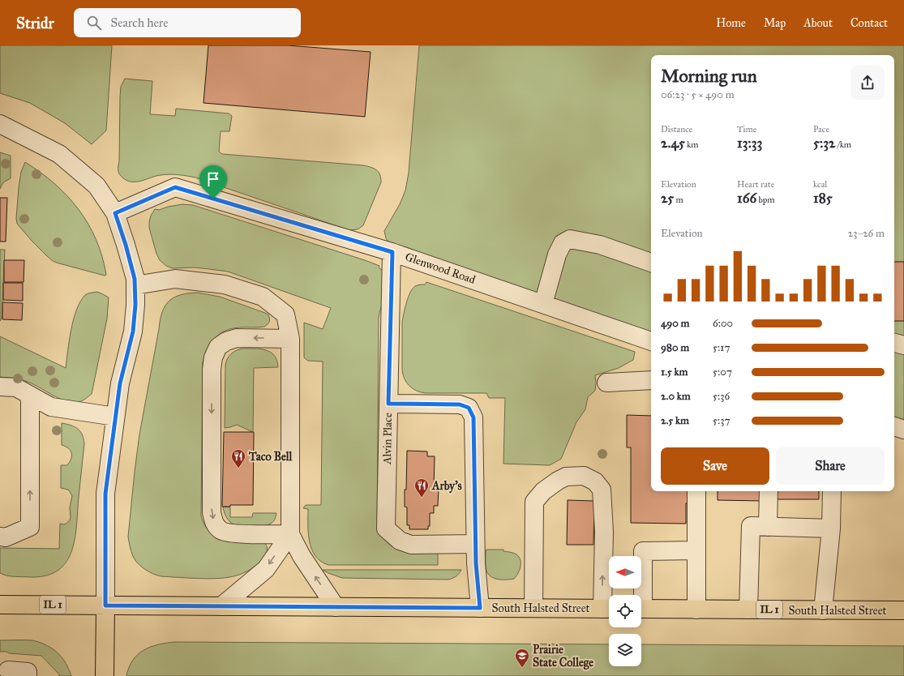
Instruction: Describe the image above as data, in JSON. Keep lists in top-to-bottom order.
{
  "streets": {
    "main road": ["IL 1", "South Halsted Street"],
    "street": ["Glenwood Road", "Alvin Place"]
  },
  "crossings": [
    ["Glenwood Road", "Alvin Place"]
  ],
  "places": {
    "restaurant": ["Taco Bell", "Arby's"],
    "school or university": ["Prairie State College"]
  },
  "north": "left",
  "page": {
    "header": "Stridr",
    "search": "Search here",
    "nav": [
      "Home",
      "Map",
      "About",
      "Contact"
    ],
    "heading": ["Morning run", "06:23 · 5 × 490 m"],
    "stats": [
      ["Distance", "2.45 km"],
      ["Time", "13:33"],
      ["Pace", "5:32 /km"],
      ["Elevation", "25 m"],
      ["Heart rate", "166 bpm"],
      ["kcal", "185"]
    ],
    "chart": ["Elevation", "23–26 m"],
    "list": [
      {
        "name": "490 m",
        "note": "6:00"
      },
      {
        "name": "980 m",
        "note": "5:17"
      },
      {
        "name": "1.5 km",
        "note": "5:07"
      },
      {
        "name": "2.0 km",
        "note": "5:36"
      },
      {
        "name": "2.5 km",
        "note": "5:37"
      }
    ],
    "buttons": ["Save", "Share"]
  }
}
